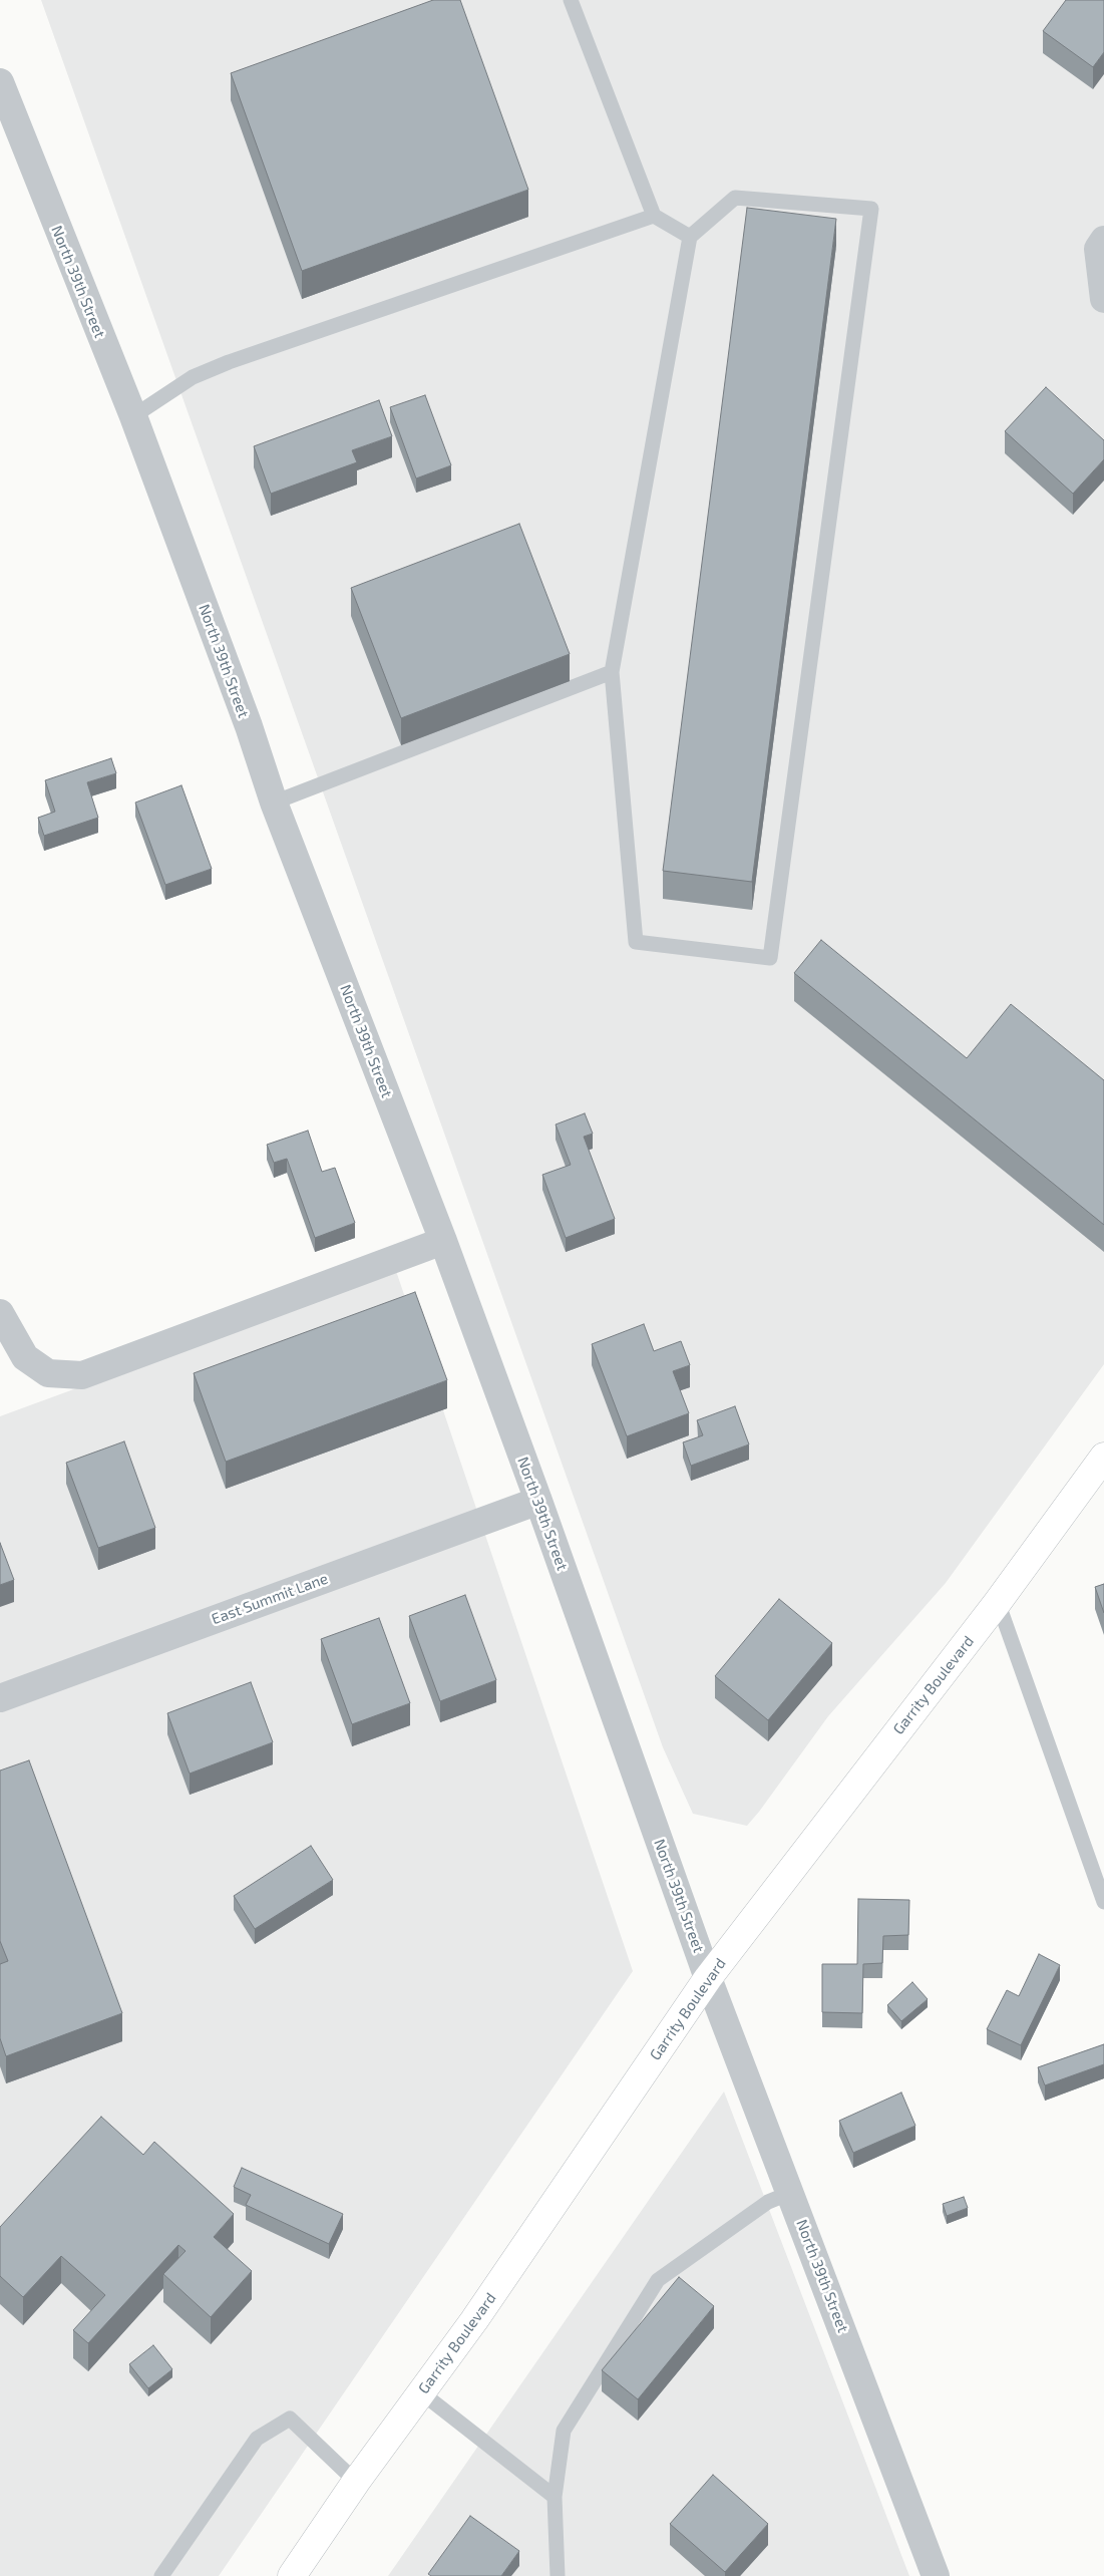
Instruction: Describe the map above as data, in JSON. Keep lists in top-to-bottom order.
{
  "streets": {
    "main road": ["Garrity Boulevard"],
    "street": ["North 39th Street", "East Summit Lane"]
  },
  "crossings": [
    ["North 39th Street", "East Summit Lane"],
    ["North 39th Street", "Garrity Boulevard"]
  ]
}
